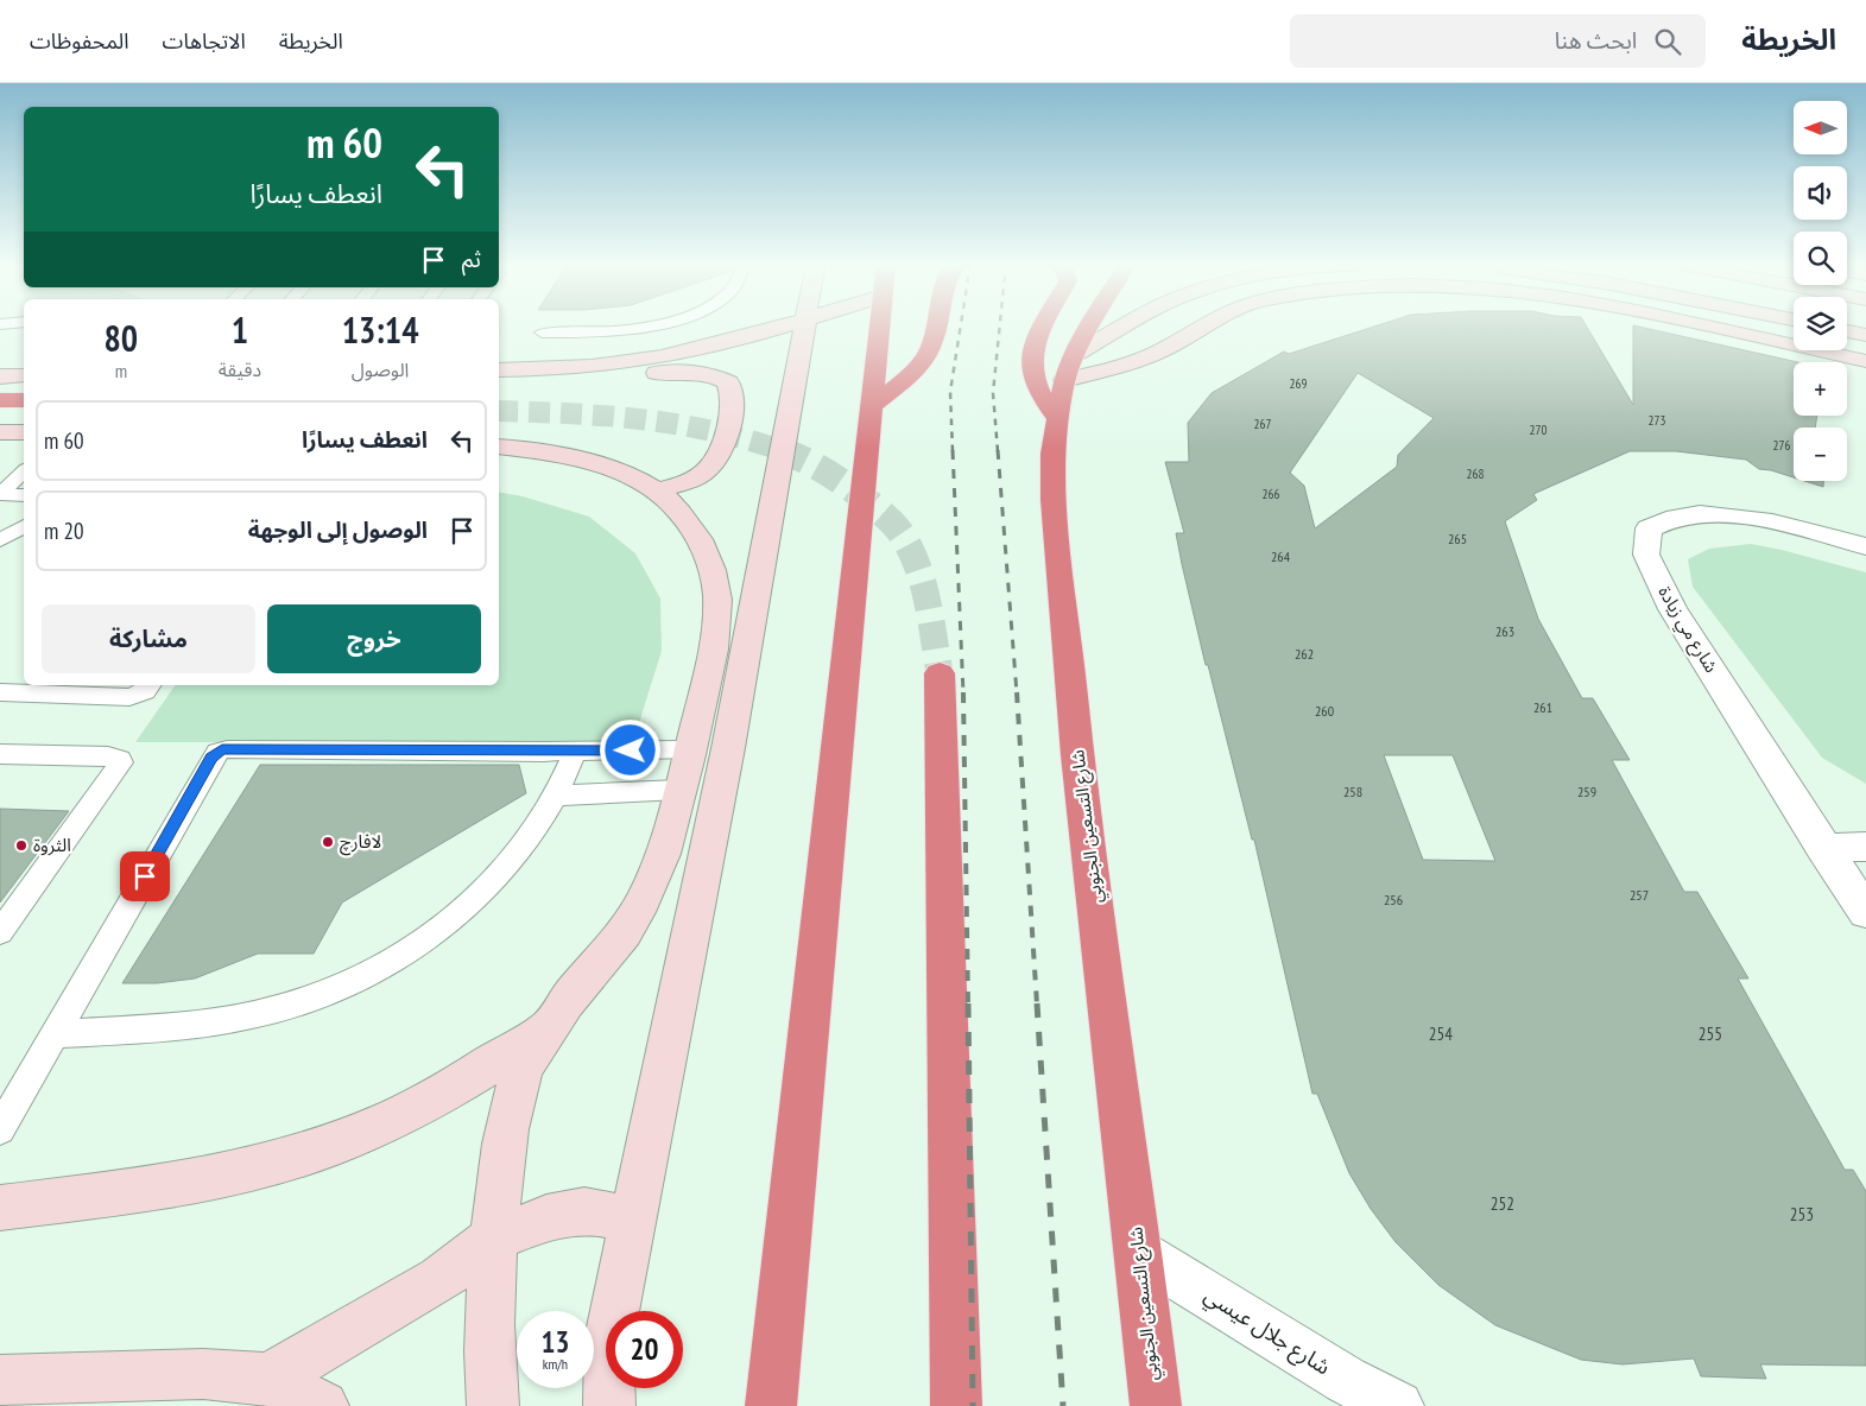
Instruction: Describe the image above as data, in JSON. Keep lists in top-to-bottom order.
{
  "streets": {
    "highway": ["شارع التسعين الجنوبي"],
    "street": ["شارع مي زيادة", "شارع جلال عيسي"]
  },
  "crossings": [
    ["شارع التسعين الجنوبي", "شارع جلال عيسي"]
  ],
  "places": ["لافارﭺ", "الثروة"],
  "house_numbers": [
    "269",
    "273",
    "267",
    "270",
    "276",
    "268",
    "266",
    "265",
    "264",
    "263",
    "262",
    "261",
    "260",
    "258",
    "259",
    "257",
    "256",
    "254",
    "255",
    "252",
    "253"
  ],
  "north": "left",
  "page": {
    "header": "الخريطة",
    "search": "ابحث هنا",
    "nav": ["الخريطة", "الاتجاهات", "المحفوظات"],
    "map_buttons": ["+", "−"],
    "turn": ["60 m", "انعطف يسارًا"],
    "then": "ثم",
    "eta": [
      "13:14",
      "الوصول",
      "1",
      "دقيقة",
      "80",
      "m"
    ],
    "list": [
      {
        "name": "انعطف يسارًا",
        "value": "60 m"
      },
      {
        "name": "الوصول إلى الوجهة",
        "value": "20 m"
      }
    ],
    "buttons": ["خروج", "مشاركة"],
    "speed": "13 km/h",
    "limit": "20"
  }
}
